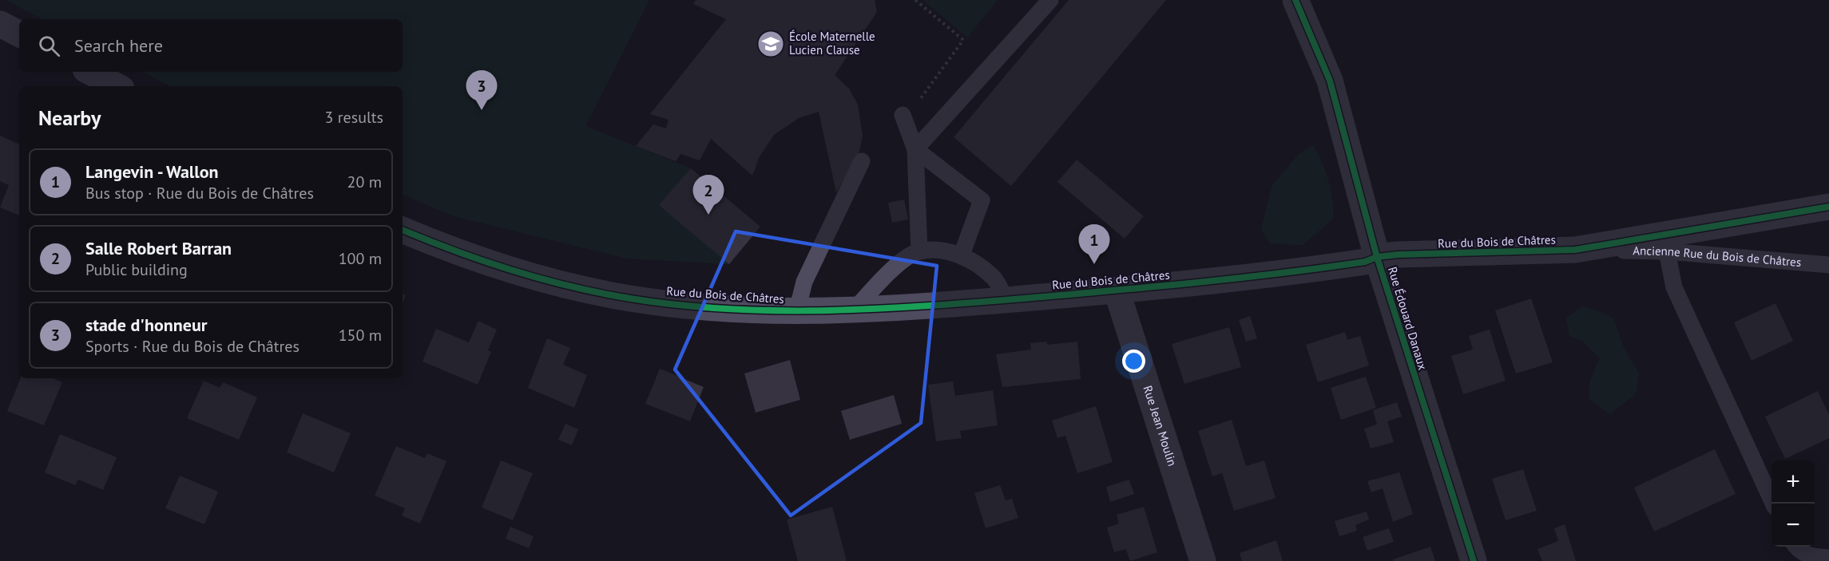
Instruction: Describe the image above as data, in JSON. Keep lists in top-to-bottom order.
{
  "streets": {
    "street": ["Rue du Bois de Châtres", "Rue Édouard Danaux", "Rue Jean Moulin"],
    "lane": ["Ancienne Rue du Bois de Châtres"]
  },
  "crossings": [
    ["Rue du Bois de Châtres", "Ancienne Rue du Bois de Châtres"],
    ["Rue du Bois de Châtres", "Rue Édouard Danaux"],
    ["Rue du Bois de Châtres", "Rue Jean Moulin"]
  ],
  "places": {
    "school or university": ["École Maternelle Lucien Clause"]
  },
  "page": {
    "search": "Search here",
    "pins": ["3", "2", "1"],
    "heading": ["Nearby", "3 results"],
    "list": [
      {
        "mark": "1",
        "name": "Langevin - Wallon",
        "note": "Bus stop · Rue du Bois de Châtres",
        "value": "20 m"
      },
      {
        "mark": "2",
        "name": "Salle Robert Barran",
        "note": "Public building",
        "value": "100 m"
      },
      {
        "mark": "3",
        "name": "stade d'honneur",
        "note": "Sports · Rue du Bois de Châtres",
        "value": "150 m"
      }
    ],
    "map_buttons": ["+", "−"]
  }
}
